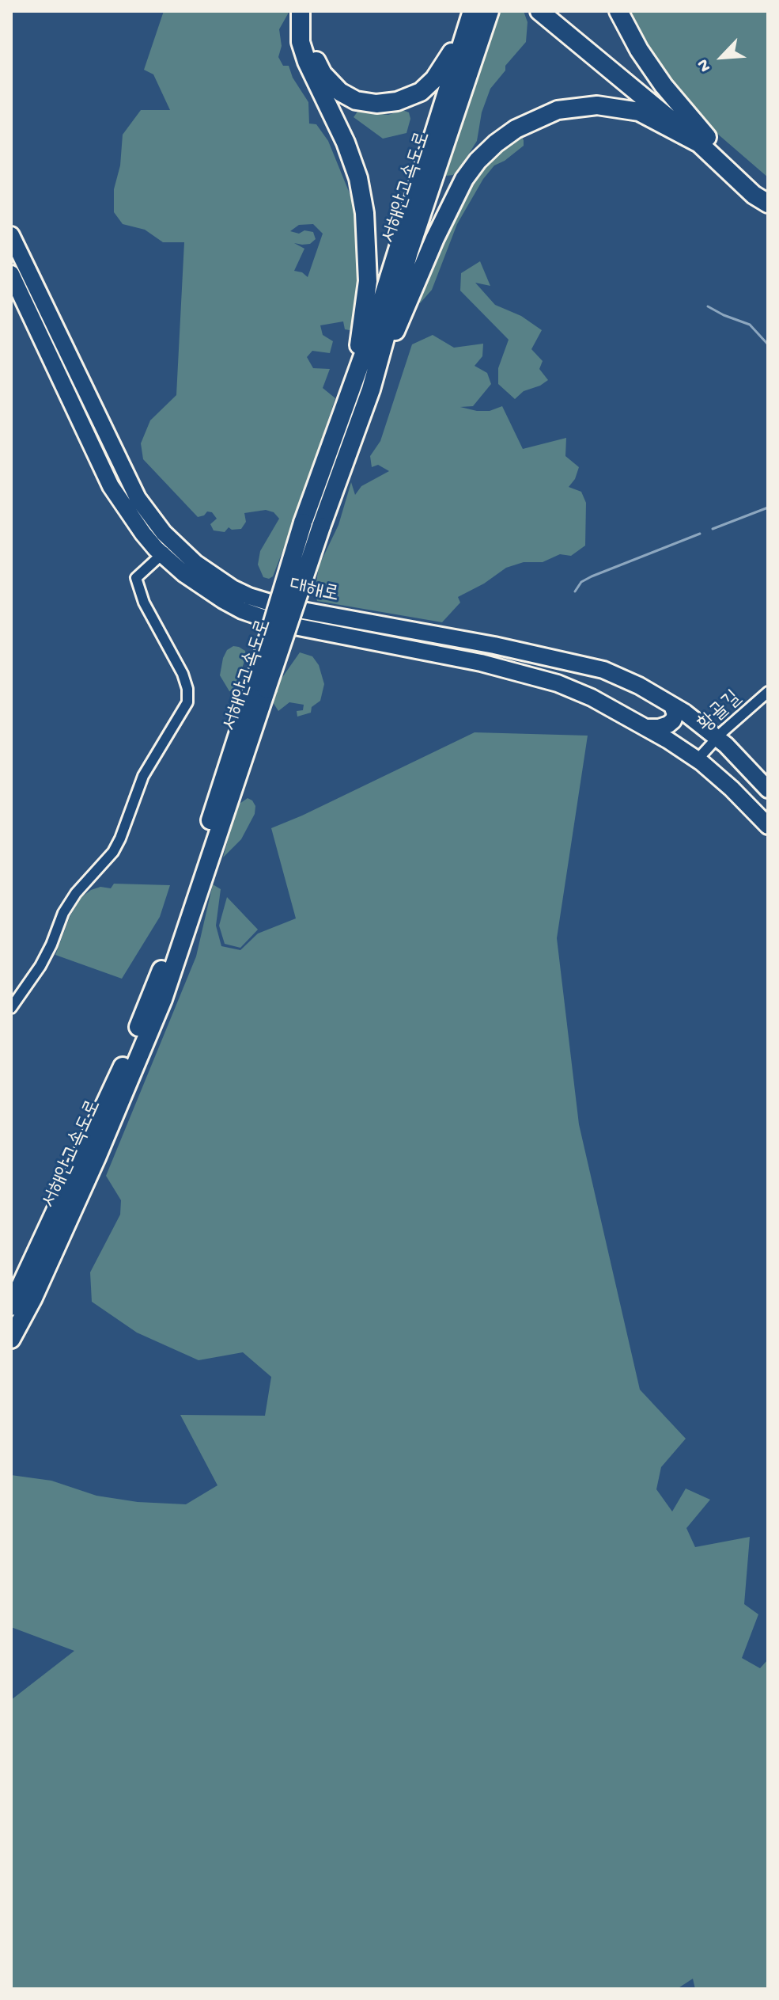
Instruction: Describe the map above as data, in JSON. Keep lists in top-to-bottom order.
{
  "streets": {
    "highway": ["서해안고속도로", "대해로"],
    "street": ["황골길"]
  },
  "crossings": [
    ["대해로", "황골길"]
  ],
  "north": "bottom left"
}
